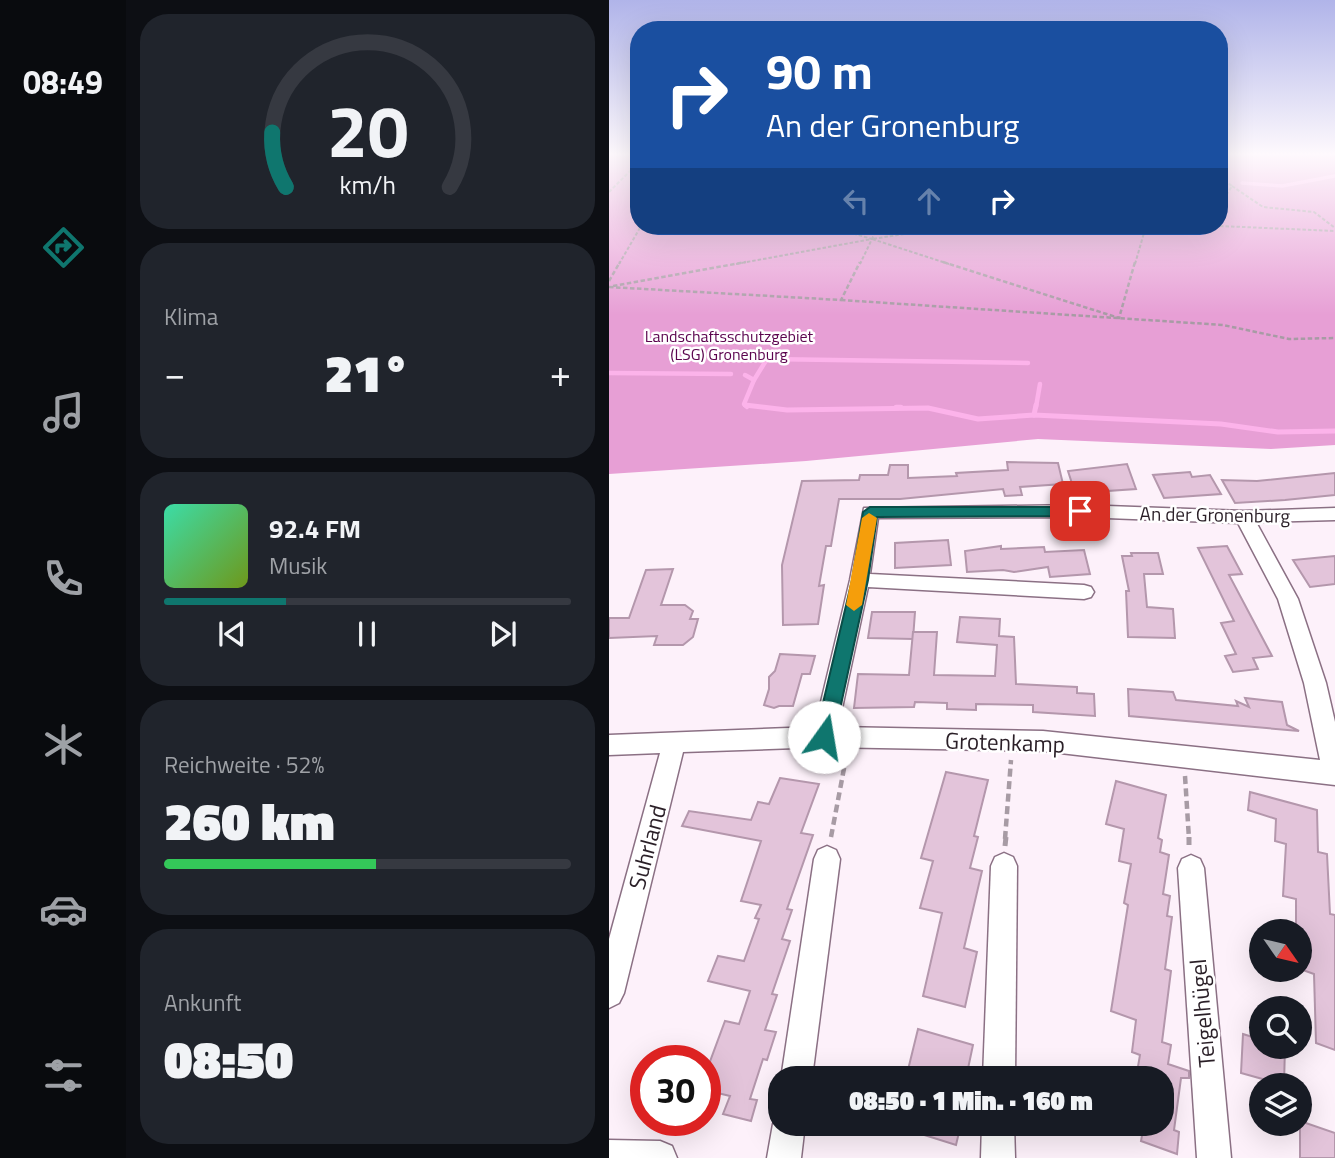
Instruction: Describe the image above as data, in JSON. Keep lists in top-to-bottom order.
{
  "streets": {
    "street": [
      "An der Gronenburg",
      "Grotenkamp",
      "Suhrland",
      "Teigelhügel"
    ]
  },
  "crossings": [
    ["An der Gronenburg", "Grotenkamp"],
    ["Grotenkamp", "Suhrland"]
  ],
  "parks": ["Landschaftsschutzgebiet (LSG) Gronenburg"],
  "north": "bottom right",
  "page": {
    "tabs": "08:49",
    "turn": ["90 m", "An der Gronenburg"],
    "tile": [
      "Klima",
      ["Reichweite · 52%", "260 km"],
      ["Ankunft", "08:50"]
    ],
    "heat": ["−", "21°", "+"],
    "song": ["92.4 FM", "Musik"],
    "limit": "30",
    "trip": "08:50 · 1 Min. · 160 m",
    "gauge": ["20", "km/h"]
  }
}
